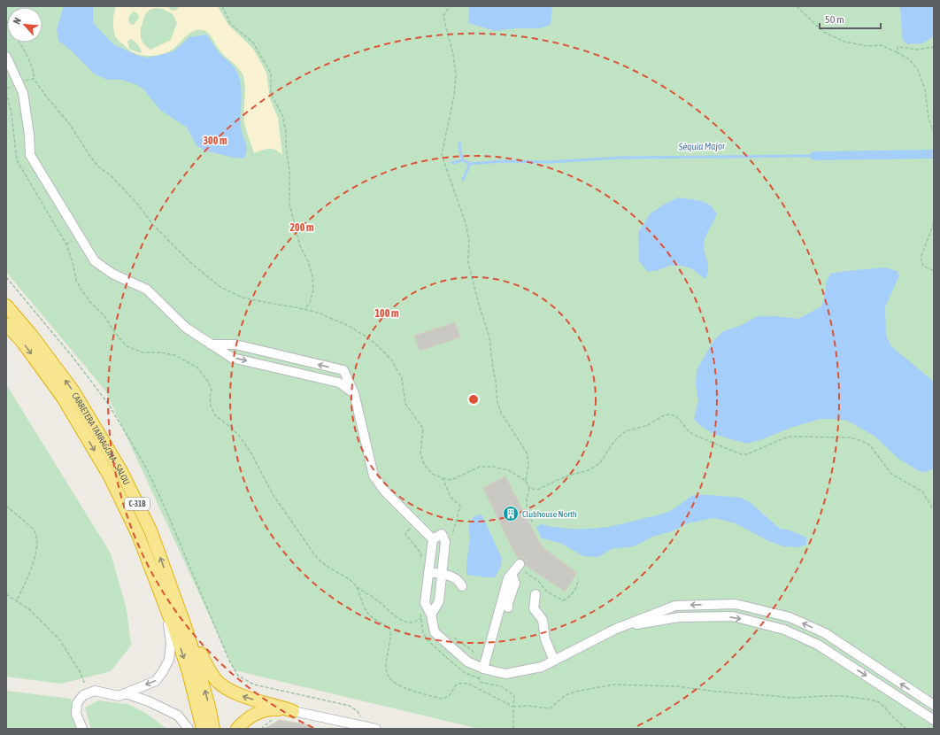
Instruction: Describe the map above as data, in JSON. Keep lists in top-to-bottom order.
{
  "streets": {
    "highway": ["CARRETERA TARRAGONA - SALOU", "C-31B"]
  },
  "water": ["Sèquia Major"],
  "places": {
    "building": ["Clubhouse North"]
  },
  "scale_bar": "50 m",
  "north": "top left",
  "rings": ["300 m", "200 m", "100 m"]
}
